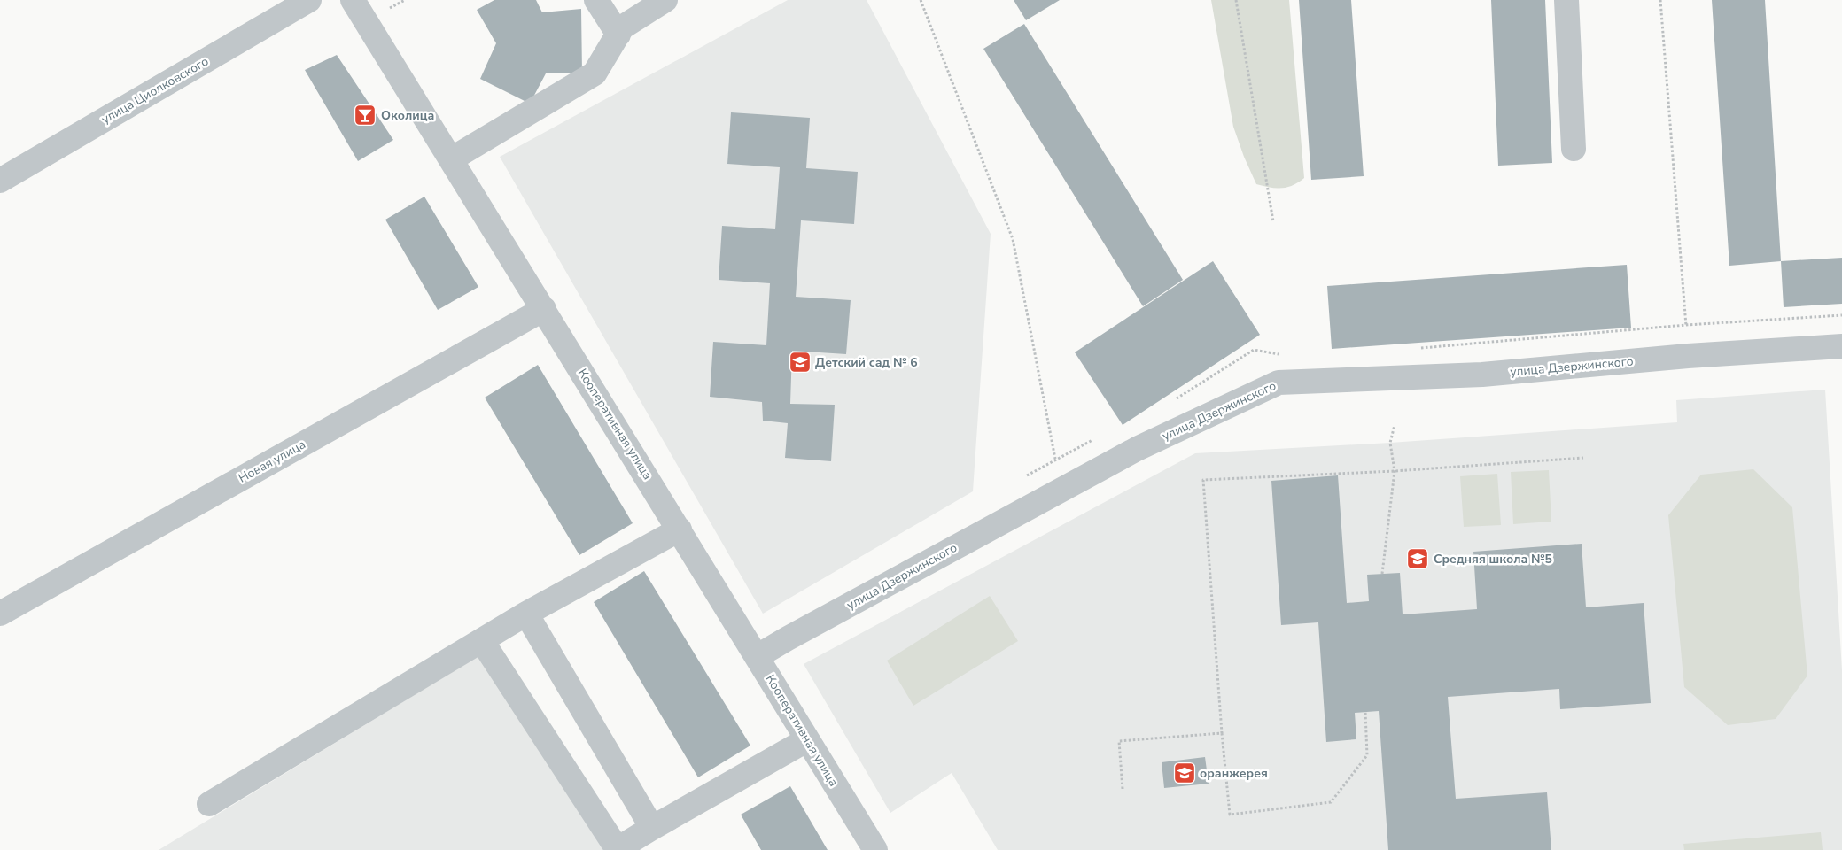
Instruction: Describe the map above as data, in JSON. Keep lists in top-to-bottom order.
{
  "streets": {
    "street": [
      "улица Циолковского",
      "улица Дзержинского",
      "Кооперативная улица",
      "Новая улица"
    ]
  },
  "crossings": [
    ["улица Дзержинского", "Кооперативная улица"],
    ["Кооперативная улица", "Новая улица"]
  ],
  "places": {
    "bar": ["Околица"],
    "school or university": ["Детский сад № 6", "Средняя школа №5", "оранжерея"]
  }
}
